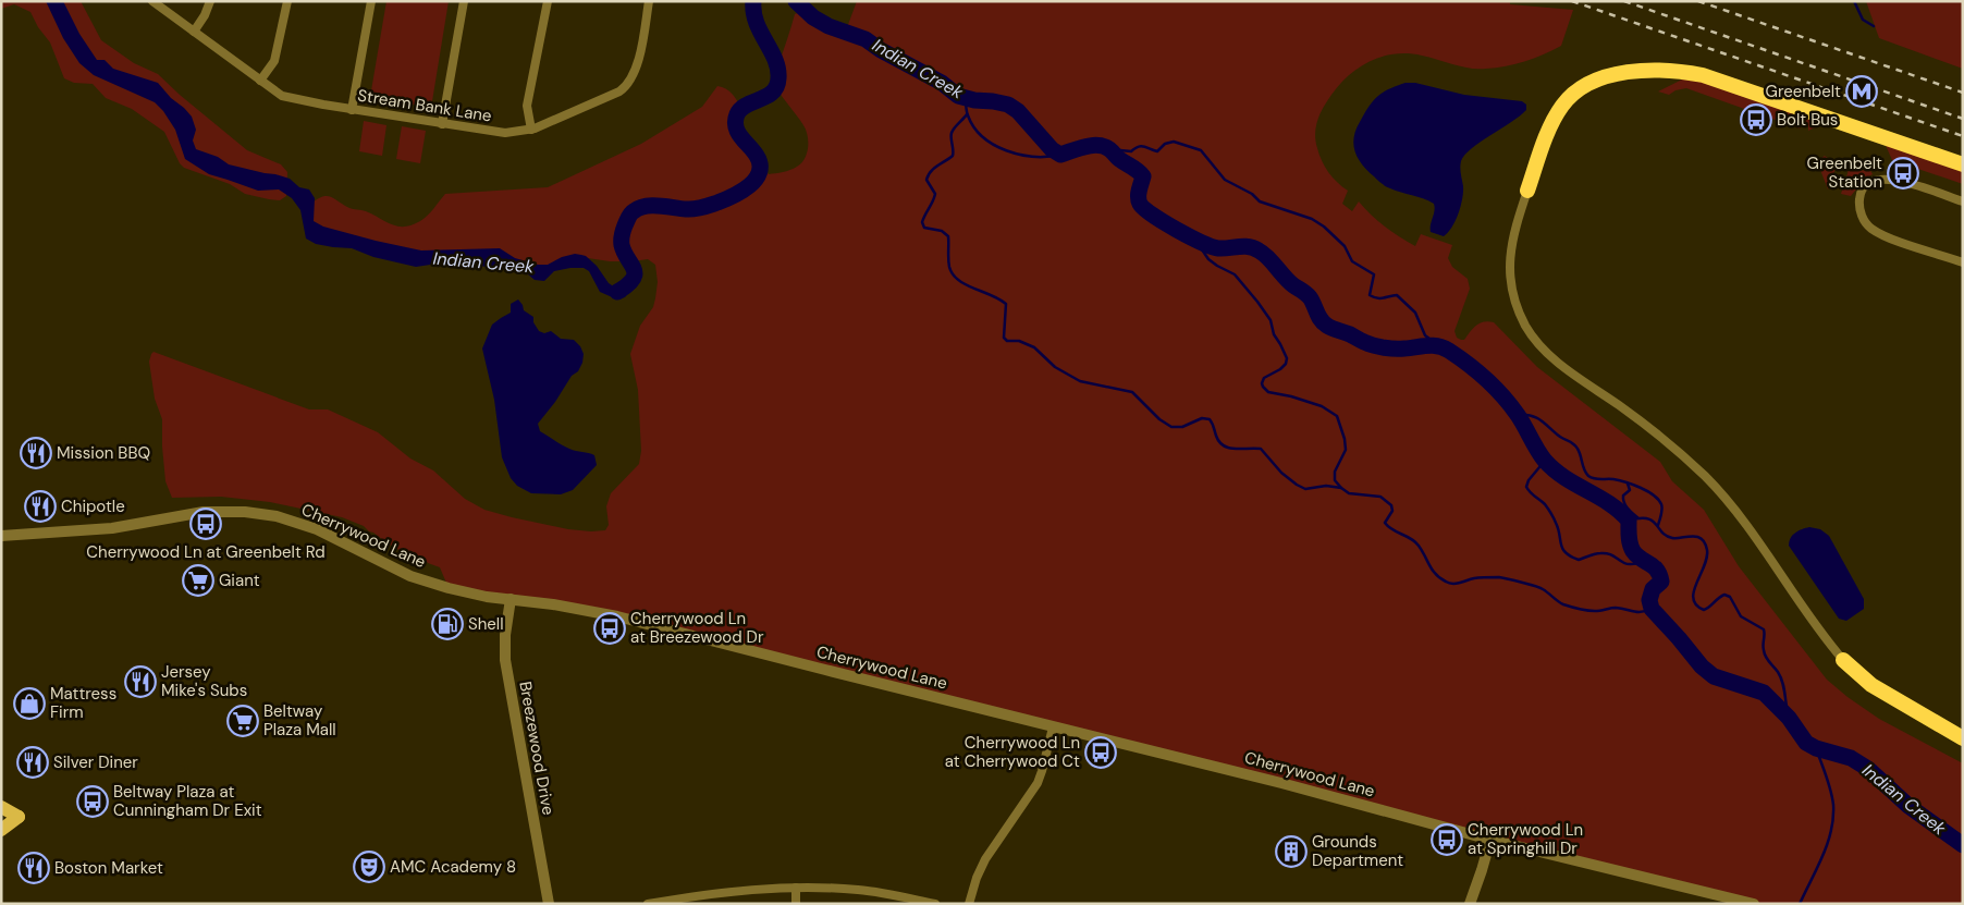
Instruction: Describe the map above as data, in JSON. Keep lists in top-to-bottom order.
{
  "streets": {
    "street": ["Stream Bank Lane", "Cherrywood Lane", "Breezewood Drive"]
  },
  "crossings": [
    ["Cherrywood Lane", "Breezewood Drive"]
  ],
  "water": ["Indian Creek"],
  "places": {
    "metro station": ["Greenbelt"],
    "bus stop": [
      "Bolt Bus",
      "Greenbelt Station",
      "Cherrywood Ln at Greenbelt Rd",
      "Cherrywood Ln at Breezewood Dr",
      "Cherrywood Ln at Cherrywood Ct",
      "Beltway Plaza at Cunningham Dr Exit",
      "Cherrywood Ln at Springhill Dr"
    ],
    "restaurant": [
      "Mission BBQ",
      "Chipotle",
      "Jersey Mike's Subs",
      "Silver Diner",
      "Boston Market"
    ],
    "supermarket": ["Giant", "Beltway Plaza Mall"],
    "fuel station": ["Shell"],
    "shop": ["Mattress Firm"],
    "building": ["Grounds Department"],
    "theatre": ["AMC Academy 8"]
  }
}
